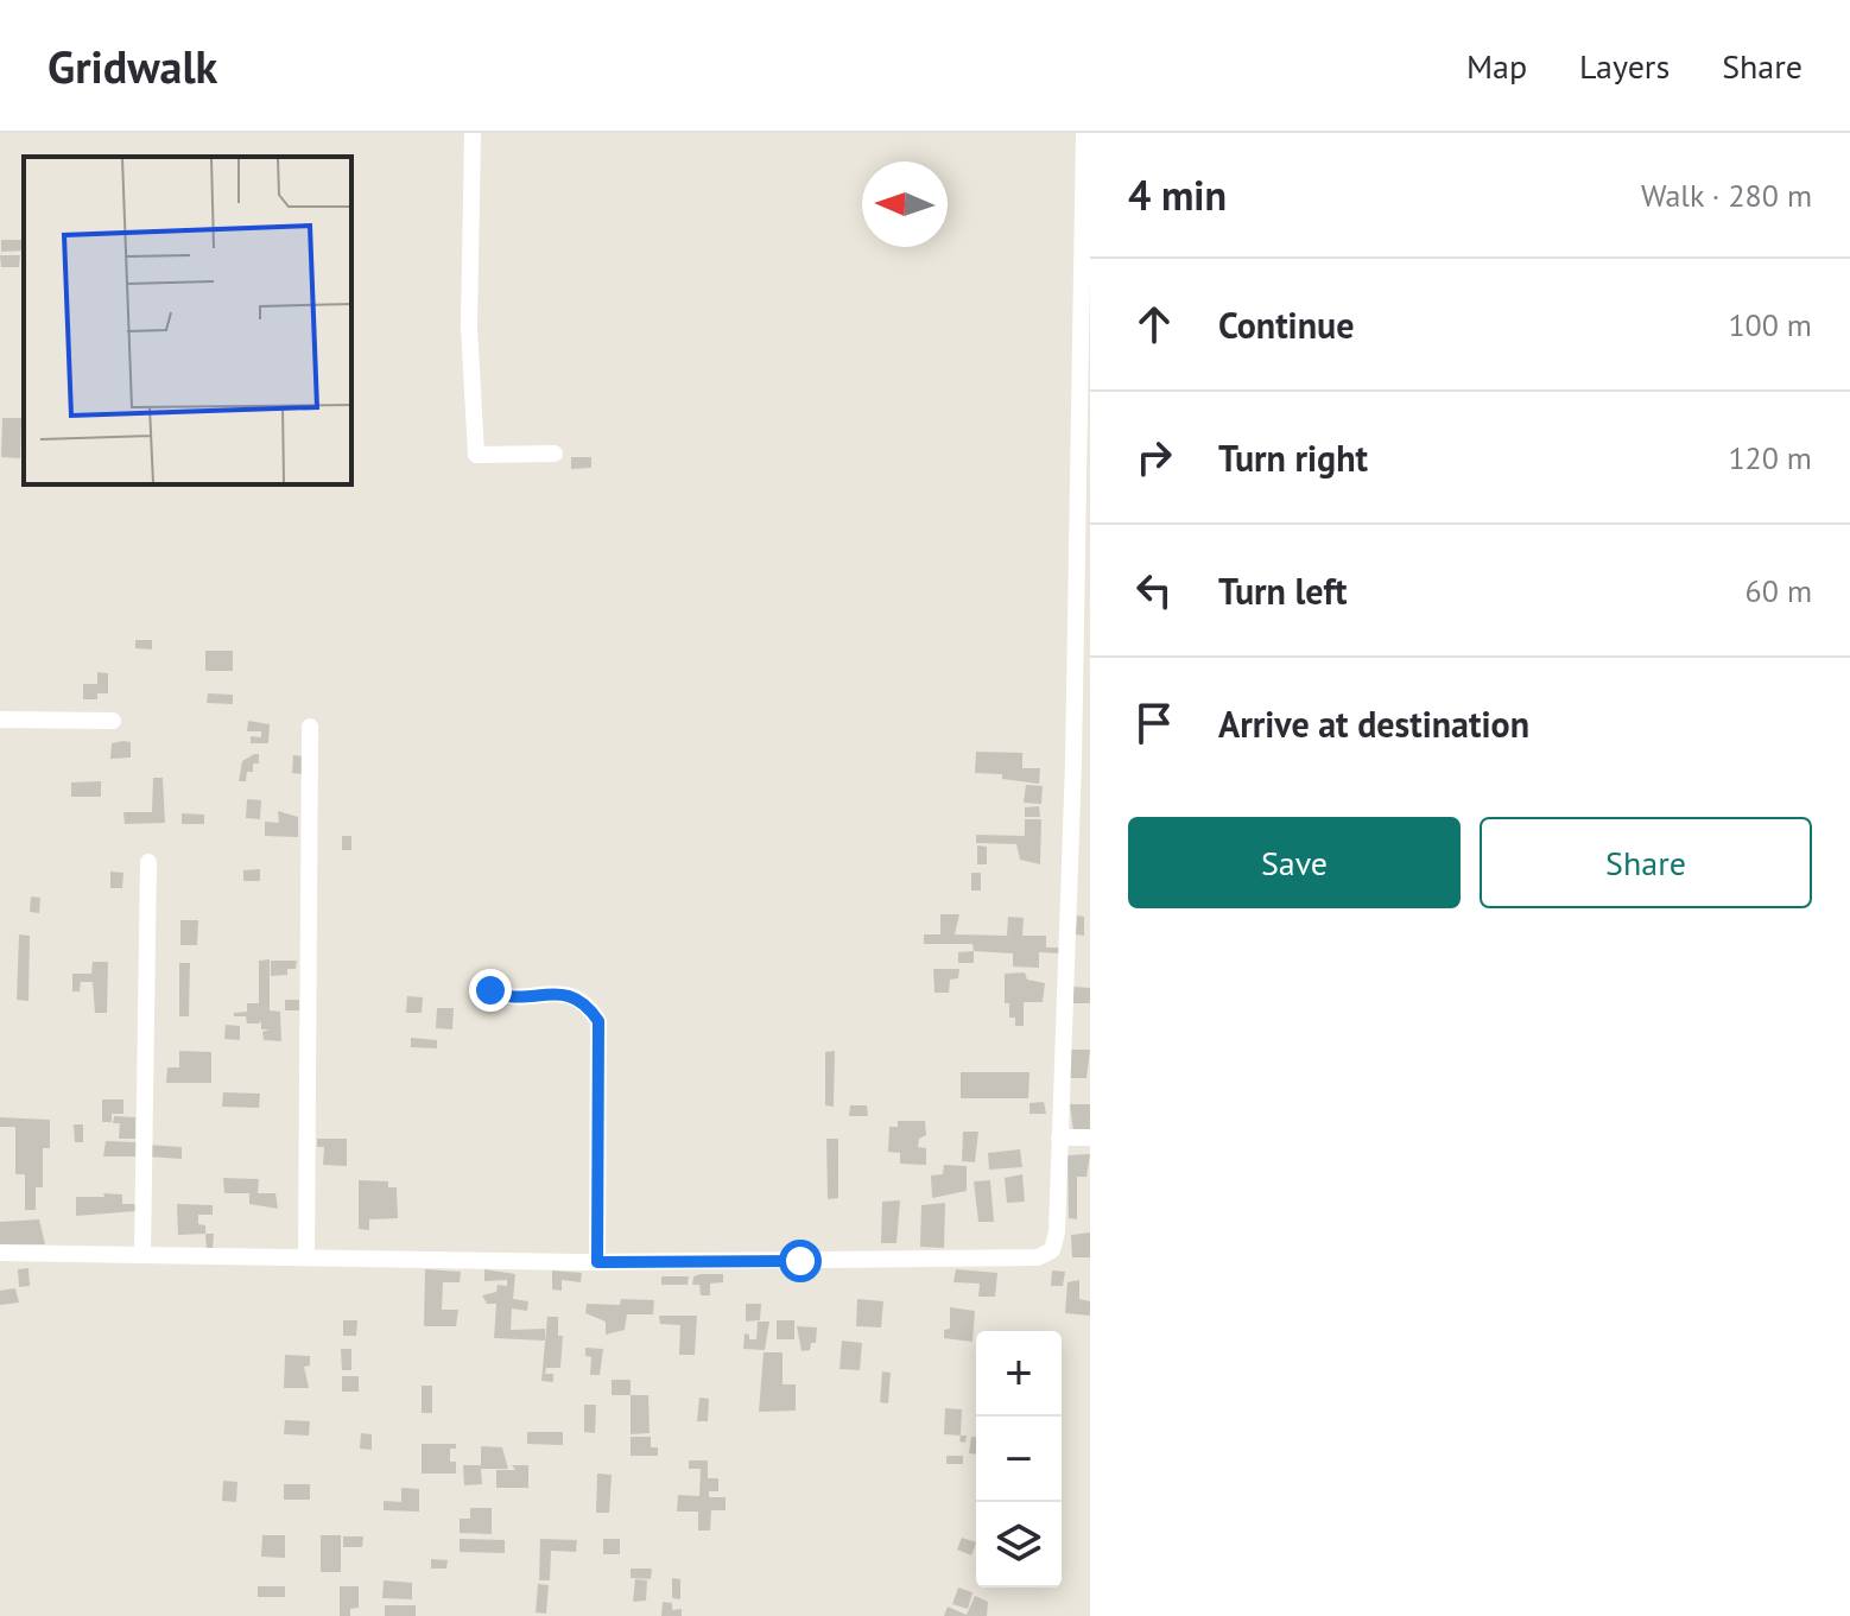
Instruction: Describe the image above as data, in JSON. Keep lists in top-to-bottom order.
{
  "north": "left",
  "page": {
    "header": "Gridwalk",
    "nav": ["Map", "Layers", "Share"],
    "heading": ["4 min", "Walk · 280 m"],
    "list": [
      ["Continue", "100 m"],
      ["Turn right", "120 m"],
      ["Turn left", "60 m"],
      "Arrive at destination"
    ],
    "buttons": ["Save", "Share"],
    "map_buttons": ["+", "−"]
  }
}
